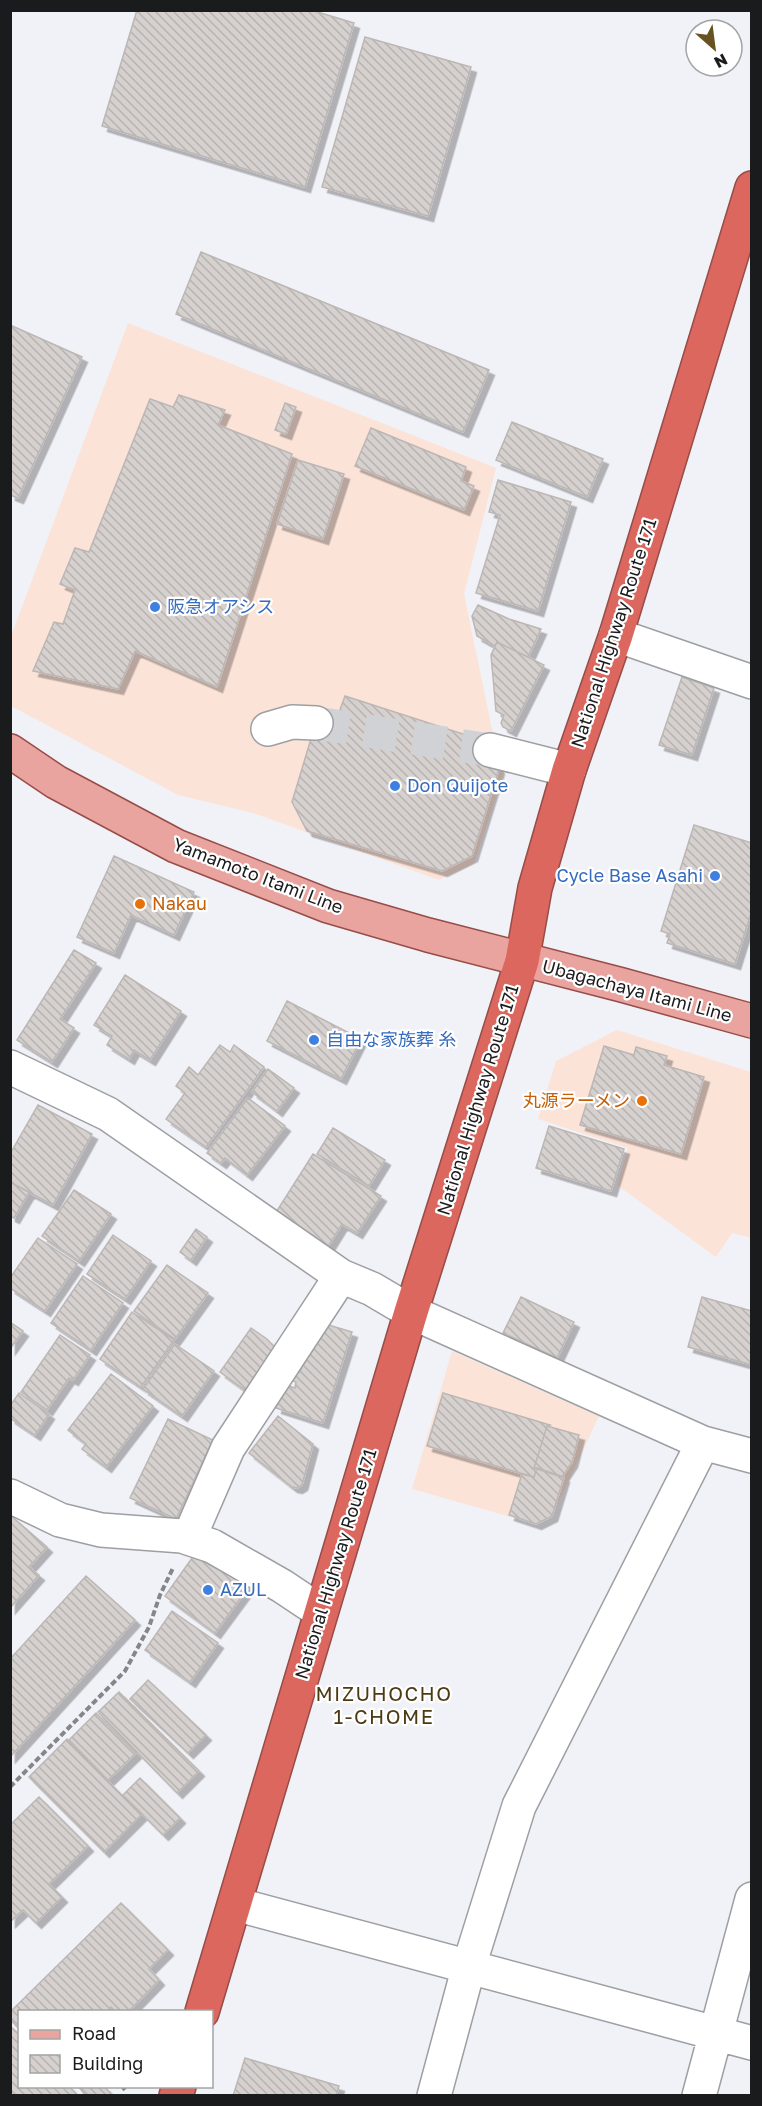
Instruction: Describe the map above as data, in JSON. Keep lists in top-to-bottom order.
{
  "streets": {
    "highway": ["National Highway Route 171"],
    "main road": ["Yamamoto Itami Line", "Ubagachaya Itami Line"]
  },
  "crossings": [
    ["National Highway Route 171", "Yamamoto Itami Line"],
    ["National Highway Route 171", "Ubagachaya Itami Line"],
    ["Yamamoto Itami Line", "Ubagachaya Itami Line"]
  ],
  "districts": ["MIZUHOCHO 1-CHOME"],
  "places": [
    "阪急オアシス",
    "Don Quijote",
    "Cycle Base Asahi",
    "Nakau",
    "自由な家族葬 糸",
    "丸源ラーメン",
    "AZUL"
  ],
  "legend": ["Road", "Building"],
  "north": "bottom right"
}
